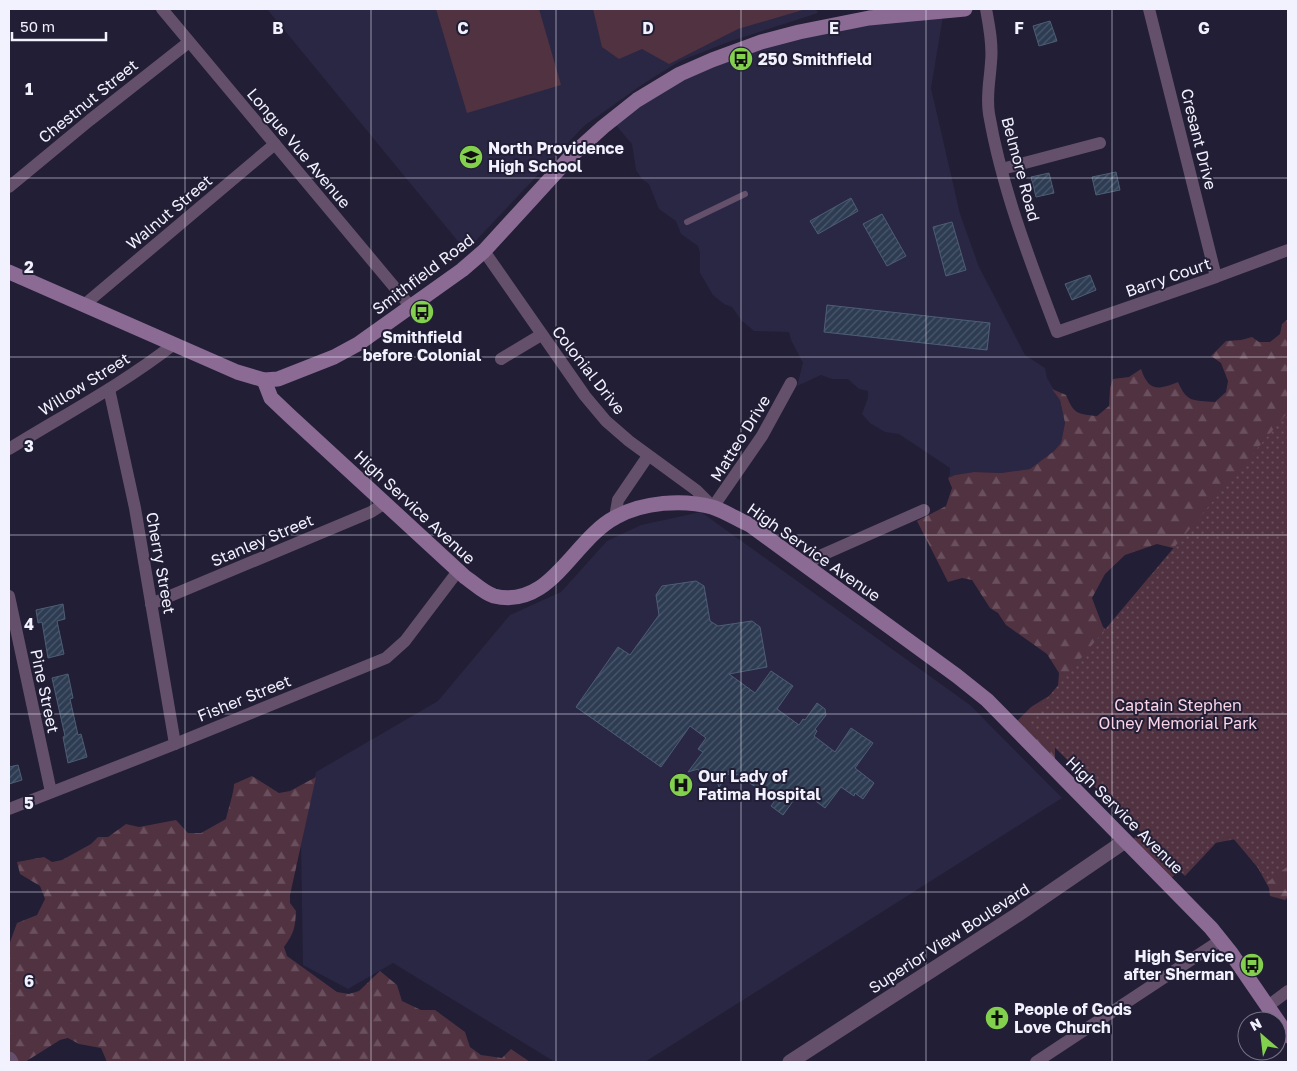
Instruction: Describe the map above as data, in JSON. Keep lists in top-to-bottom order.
{
  "streets": {
    "main road": ["Smithfield Road", "High Service Avenue"],
    "street": [
      "Chestnut Street",
      "Cresant Drive",
      "Longue Vue Avenue",
      "Belmore Road",
      "Walnut Street",
      "Barry Court",
      "Colonial Drive",
      "Willow Street",
      "Matteo Drive",
      "Stanley Street",
      "Cherry Street",
      "Pine Street",
      "Fisher Street",
      "Superior View Boulevard"
    ]
  },
  "crossings": [
    ["Chestnut Street", "Longue Vue Avenue"],
    ["Cresant Drive", "Barry Court"],
    ["Longue Vue Avenue", "Walnut Street"],
    ["Longue Vue Avenue", "Smithfield Road"],
    ["Belmore Road", "Barry Court"],
    ["Walnut Street", "Smithfield Road"],
    ["Smithfield Road", "Colonial Drive"],
    ["Smithfield Road", "Willow Street"],
    ["Smithfield Road", "High Service Avenue"],
    ["Colonial Drive", "Matteo Drive"],
    ["Colonial Drive", "High Service Avenue"],
    ["Willow Street", "Cherry Street"],
    ["Matteo Drive", "High Service Avenue"],
    ["High Service Avenue", "Stanley Street"],
    ["High Service Avenue", "Fisher Street"],
    ["High Service Avenue", "Superior View Boulevard"],
    ["Stanley Street", "Cherry Street"],
    ["Cherry Street", "Fisher Street"],
    ["Pine Street", "Fisher Street"]
  ],
  "parks": ["Captain Stephen Olney Memorial Park"],
  "places": {
    "bus stop": ["250 Smithfield", "Smithfield before Colonial", "High Service after Sherman"],
    "school or university": ["North Providence High School"],
    "hospital": ["Our Lady of Fatima Hospital"],
    "church": ["People of Gods Love Church"]
  },
  "scale_bar": "50 m",
  "north": "top left",
  "grid": {
    "columns": [
      "B",
      "C",
      "D",
      "E",
      "F",
      "G"
    ],
    "rows": [
      "1",
      "2",
      "3",
      "4",
      "5",
      "6"
    ]
  }
}
